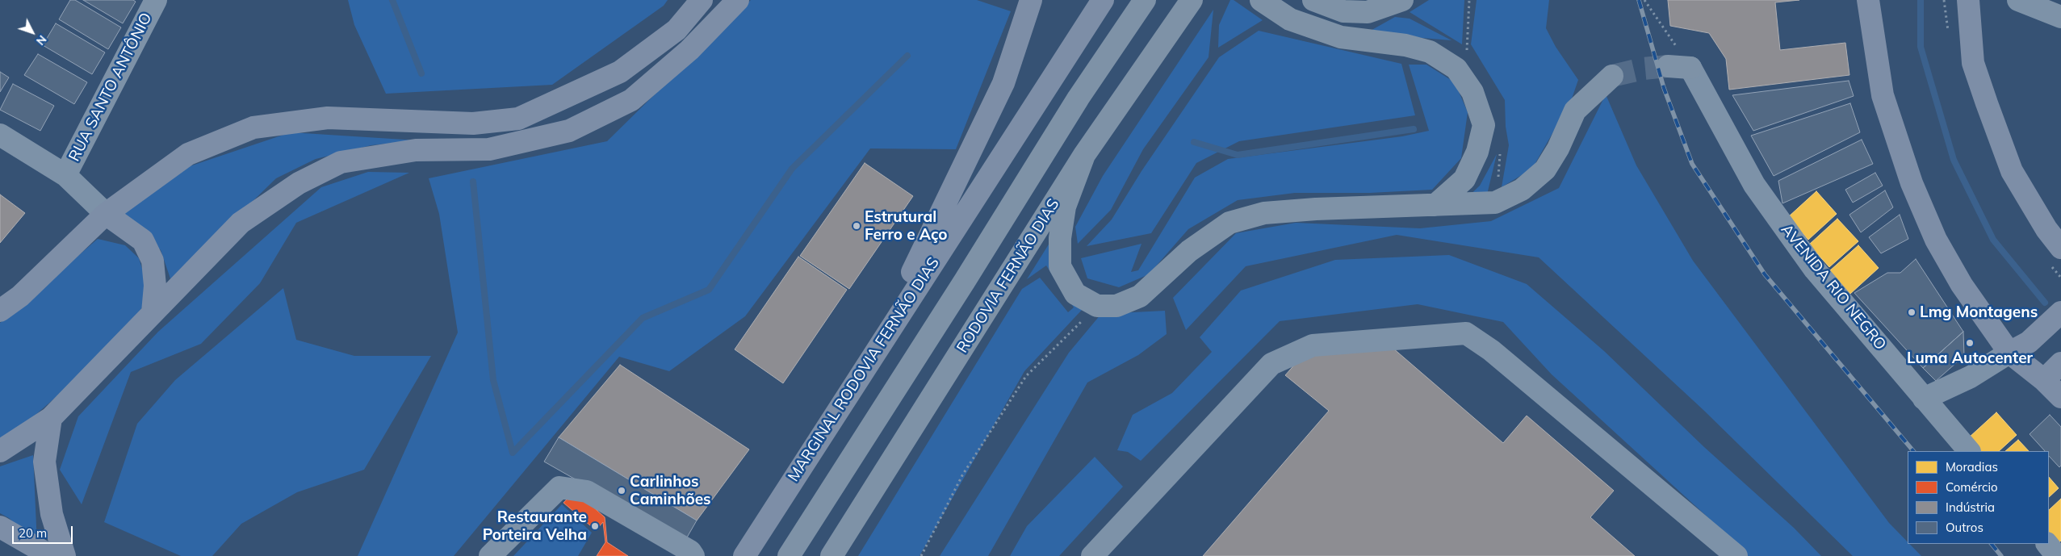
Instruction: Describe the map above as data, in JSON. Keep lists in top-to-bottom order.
{
  "streets": {
    "highway": ["RODOVIA FERNÃO DIAS"],
    "main road": ["MARGINAL RODOVIA FERNÃO DIAS"],
    "street": ["RUA SANTO ANTÔNIO", "AVENIDA RIO NEGRO"]
  },
  "places": [
    "Estrutural Ferro e Aço",
    "Lmg Montagens",
    "Luma Autocenter",
    "Carlinhos Caminhões",
    "Restaurante Porteira Velha"
  ],
  "legend": [
    "Moradias",
    "Comércio",
    "Indústria",
    "Outros"
  ],
  "scale_bar": "20 m",
  "north": "bottom right"
}
